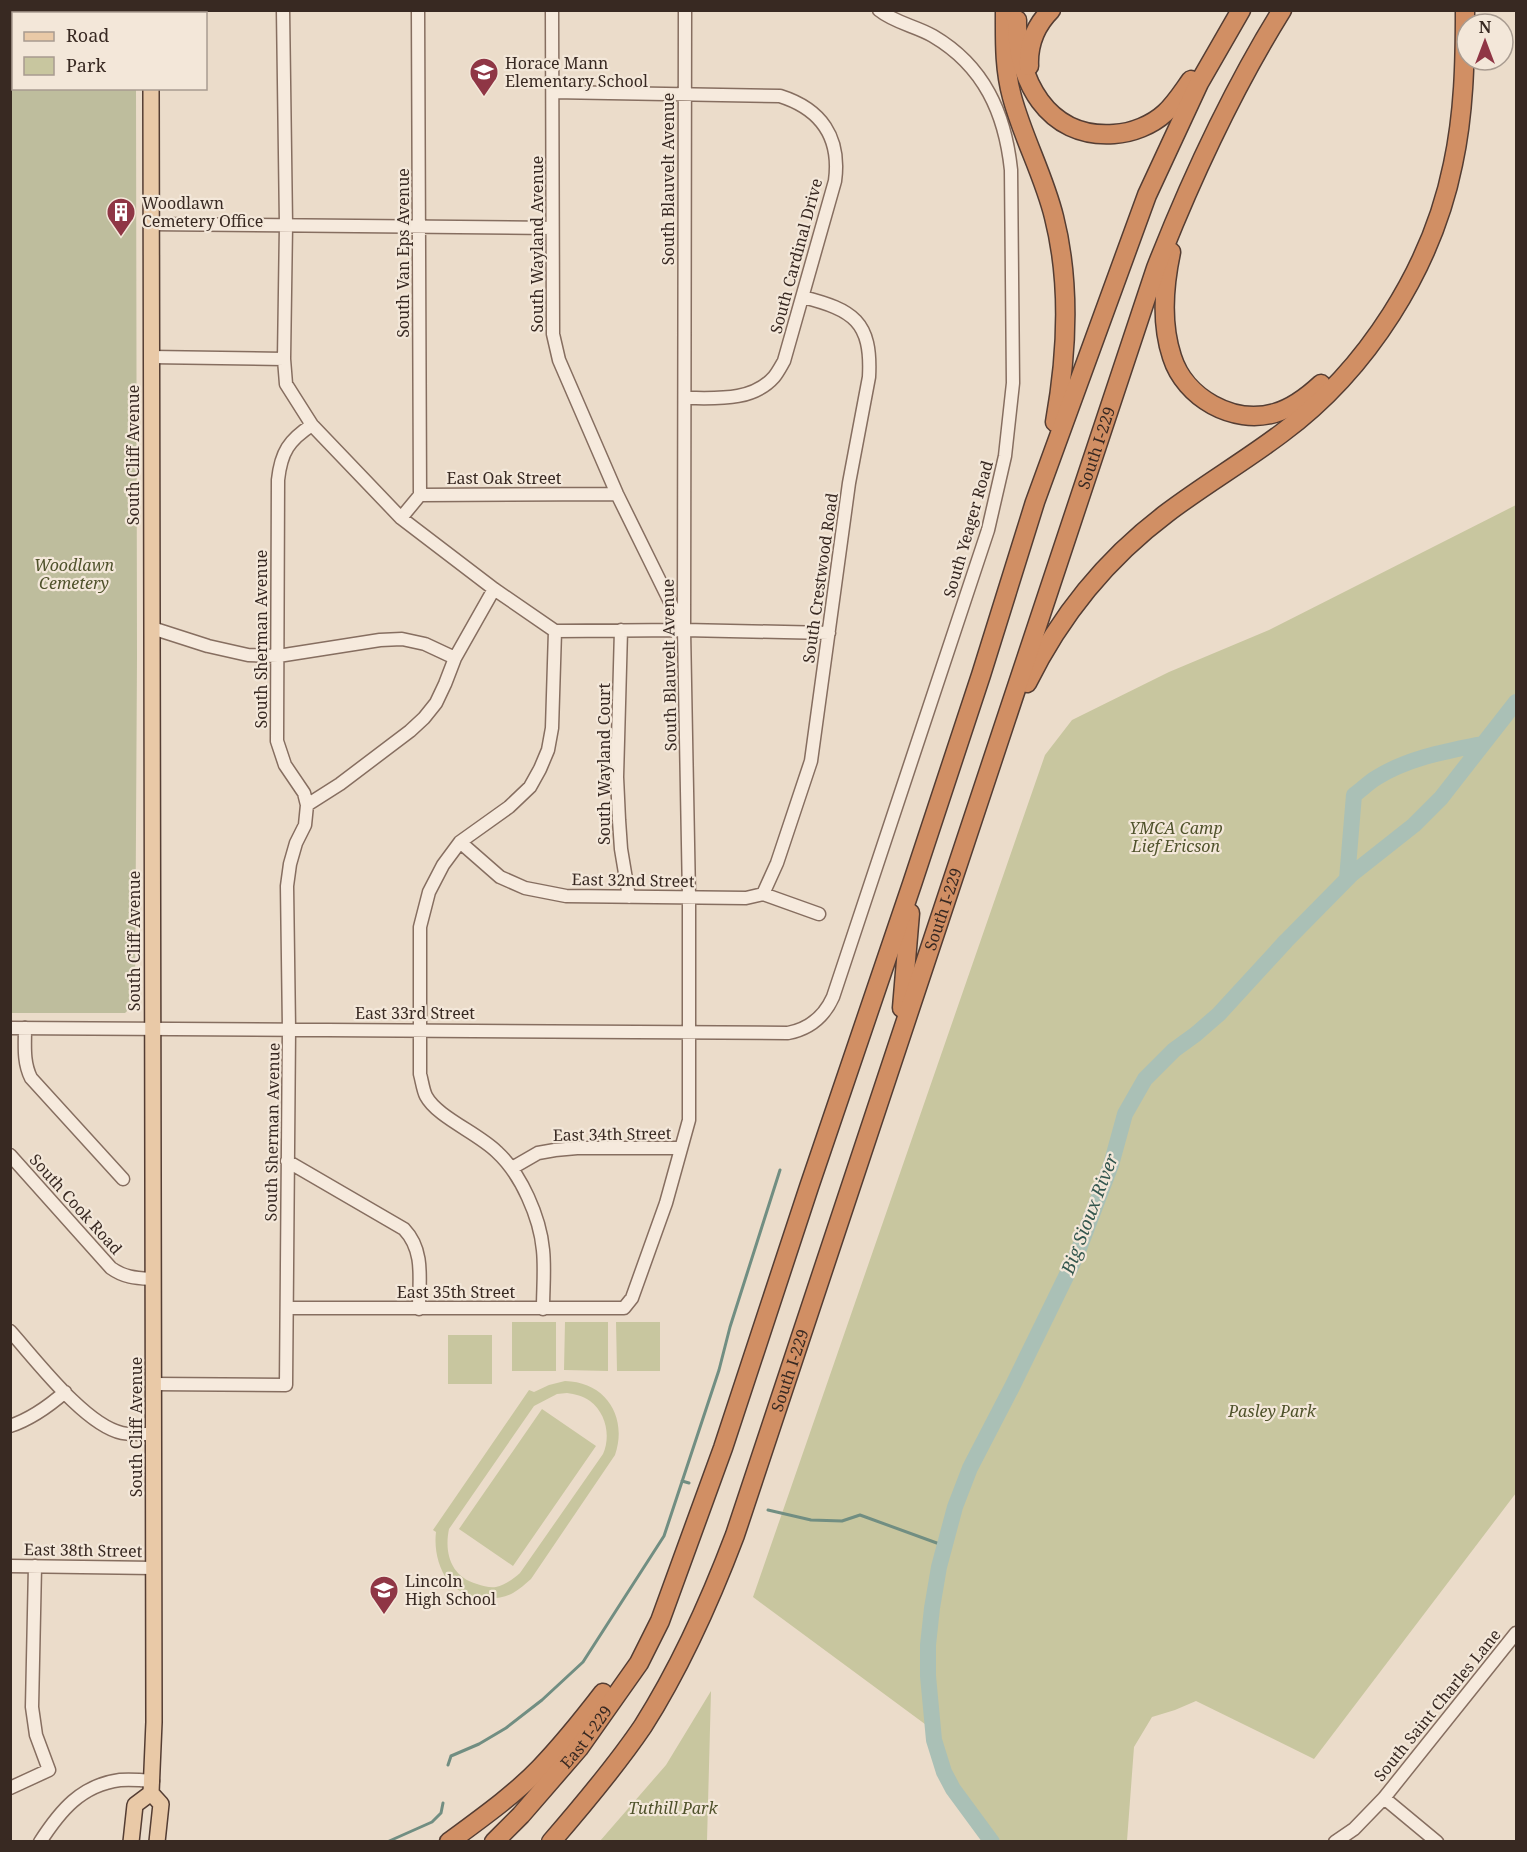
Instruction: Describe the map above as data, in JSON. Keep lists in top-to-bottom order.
{
  "streets": {
    "highway": ["South I-229", "East I-229"],
    "main road": ["South Cliff Avenue"],
    "street": [
      "South Blauvelt Avenue",
      "South Wayland Avenue",
      "South Van Eps Avenue",
      "South Cardinal Drive",
      "East Oak Street",
      "South Yeager Road",
      "South Crestwood Road",
      "South Sherman Avenue",
      "South Wayland Court",
      "East 32nd Street",
      "East 33rd Street",
      "East 34th Street",
      "South Cook Road",
      "East 35th Street",
      "East 38th Street",
      "South Saint Charles Lane"
    ]
  },
  "crossings": [
    ["South Blauvelt Avenue", "South Wayland Avenue"],
    ["South Blauvelt Avenue", "South Cardinal Drive"],
    ["South Blauvelt Avenue", "East 32nd Street"],
    ["South Blauvelt Avenue", "East 33rd Street"],
    ["South Blauvelt Avenue", "East 34th Street"],
    ["South Blauvelt Avenue", "East 35th Street"],
    ["South Wayland Avenue", "South Cardinal Drive"],
    ["South Wayland Avenue", "East Oak Street"],
    ["South Van Eps Avenue", "East Oak Street"],
    ["South Cardinal Drive", "South Crestwood Road"],
    ["South Cliff Avenue", "South Sherman Avenue"],
    ["South Cliff Avenue", "East 33rd Street"],
    ["South Cliff Avenue", "South Cook Road"],
    ["South Cliff Avenue", "East 38th Street"],
    ["South Yeager Road", "East 33rd Street"],
    ["South Crestwood Road", "East 32nd Street"],
    ["South Sherman Avenue", "East 33rd Street"],
    ["South Sherman Avenue", "East 35th Street"],
    ["South Wayland Court", "East 32nd Street"]
  ],
  "water": ["Big Sioux River"],
  "parks": [
    "Woodlawn Cemetery",
    "YMCA Camp Lief Ericson",
    "Pasley Park",
    "Tuthill Park"
  ],
  "places": {
    "school or university": ["Horace Mann Elementary School", "Lincoln High School"],
    "building": ["Woodlawn Cemetery Office"]
  },
  "legend": ["Road", "Park"],
  "north": "top"
}
